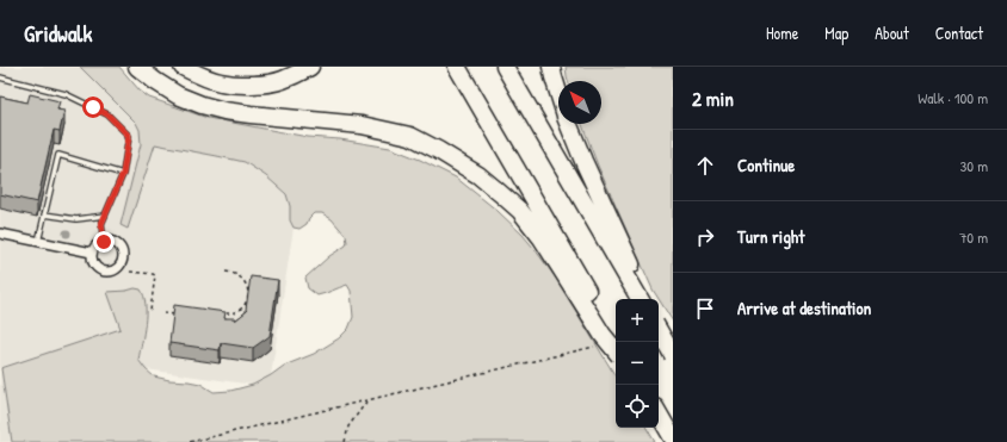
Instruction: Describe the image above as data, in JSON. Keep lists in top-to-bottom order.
{
  "north": "top left",
  "page": {
    "header": "Gridwalk",
    "nav": [
      "Home",
      "Map",
      "About",
      "Contact"
    ],
    "heading": ["2 min", "Walk · 100 m"],
    "list": [
      ["Continue", "30 m"],
      ["Turn right", "70 m"],
      "Arrive at destination"
    ],
    "map_buttons": ["+", "−"]
  }
}
